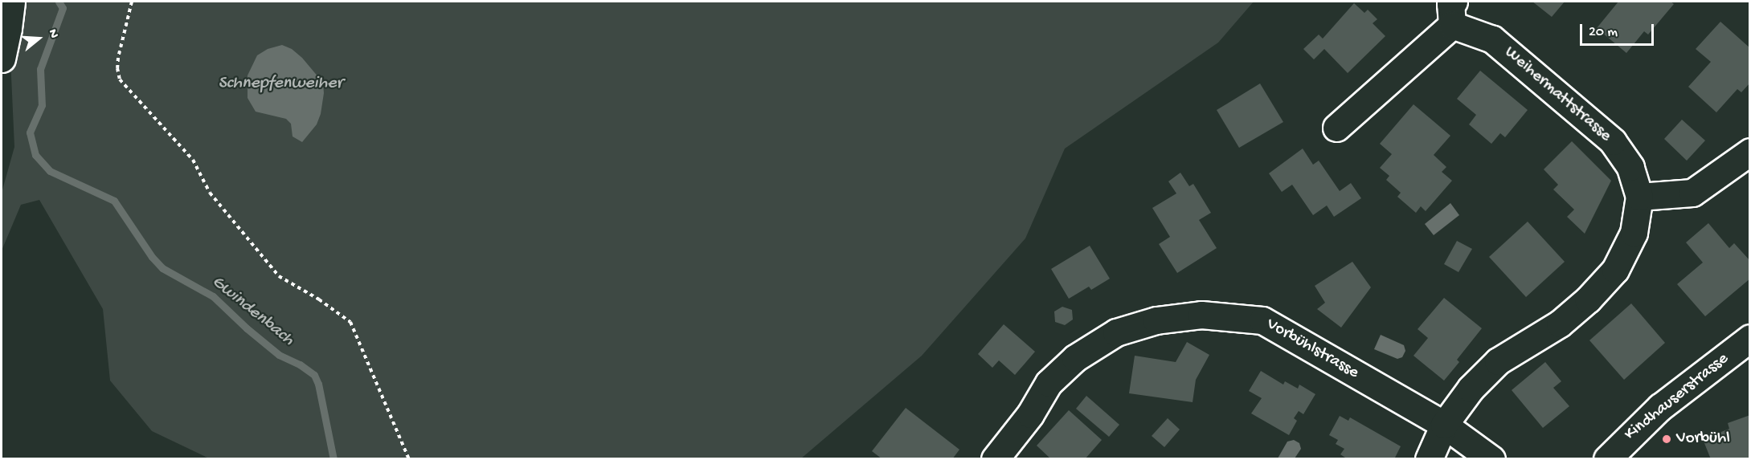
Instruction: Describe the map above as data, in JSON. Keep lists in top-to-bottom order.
{
  "streets": {
    "street": ["Weihermattstrasse", "Vorbühlstrasse", "Kindhauserstrasse"]
  },
  "crossings": [
    ["Weihermattstrasse", "Vorbühlstrasse"]
  ],
  "water": ["Schnepfenweiher", "Gwindenbach"],
  "places": ["Vorbühl"],
  "scale_bar": "20 m",
  "north": "right"
}
